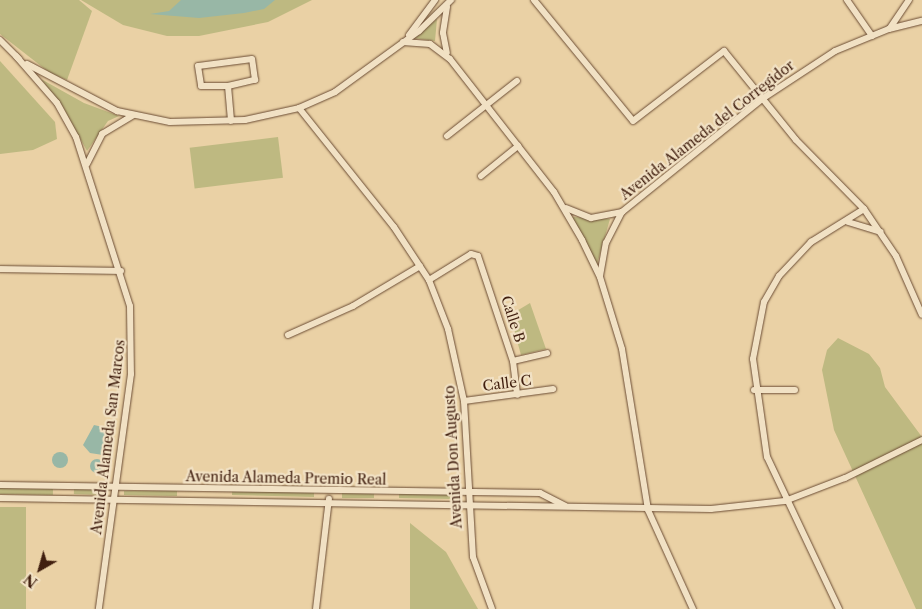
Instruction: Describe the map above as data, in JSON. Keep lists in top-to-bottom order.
{
  "streets": {
    "street": [
      "Avenida Alameda del Corregidor",
      "Calle B",
      "Calle C",
      "Avenida Alameda San Marcos",
      "Avenida Don Augusto",
      "Avenida Alameda Premio Real"
    ]
  },
  "crossings": [
    ["Calle B", "Calle C"],
    ["Calle B", "Avenida Don Augusto"],
    ["Calle C", "Avenida Don Augusto"],
    ["Avenida Alameda San Marcos", "Avenida Alameda Premio Real"],
    ["Avenida Don Augusto", "Avenida Alameda Premio Real"]
  ],
  "north": "bottom left"
}
